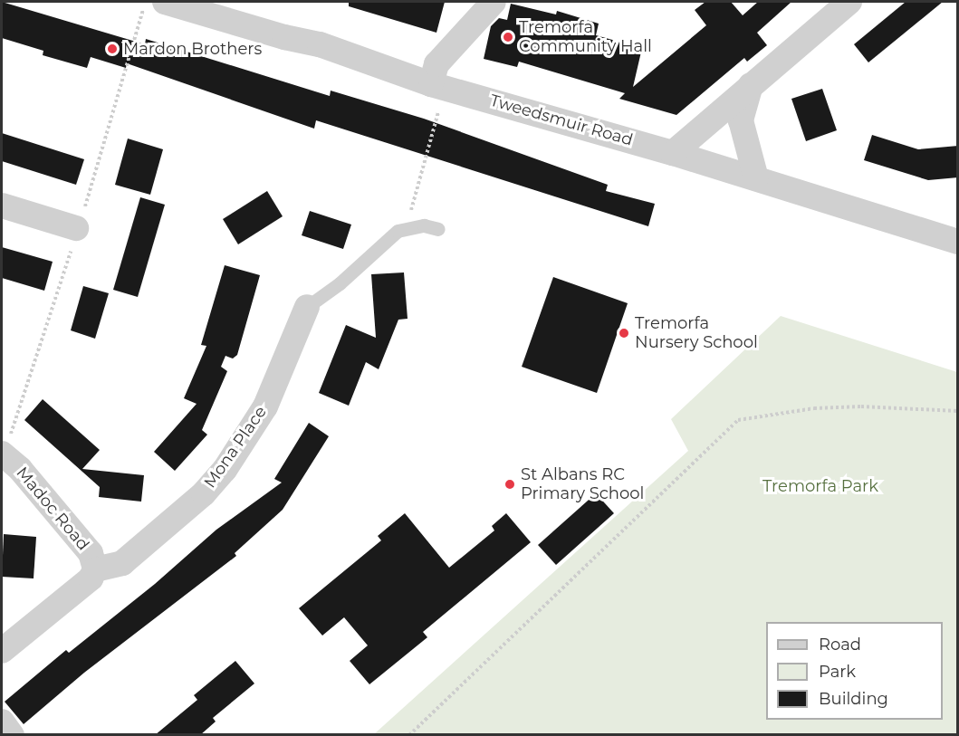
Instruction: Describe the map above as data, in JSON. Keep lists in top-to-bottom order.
{
  "streets": {
    "street": ["Tweedsmuir Road", "Mona Place", "Madoc Road"]
  },
  "crossings": [
    ["Mona Place", "Madoc Road"]
  ],
  "parks": ["Tremorfa Park"],
  "places": [
    "Tremorfa Community Hall",
    "Mardon Brothers",
    "Tremorfa Nursery School",
    "St Albans RC Primary School"
  ],
  "legend": ["Road", "Park", "Building"]
}
